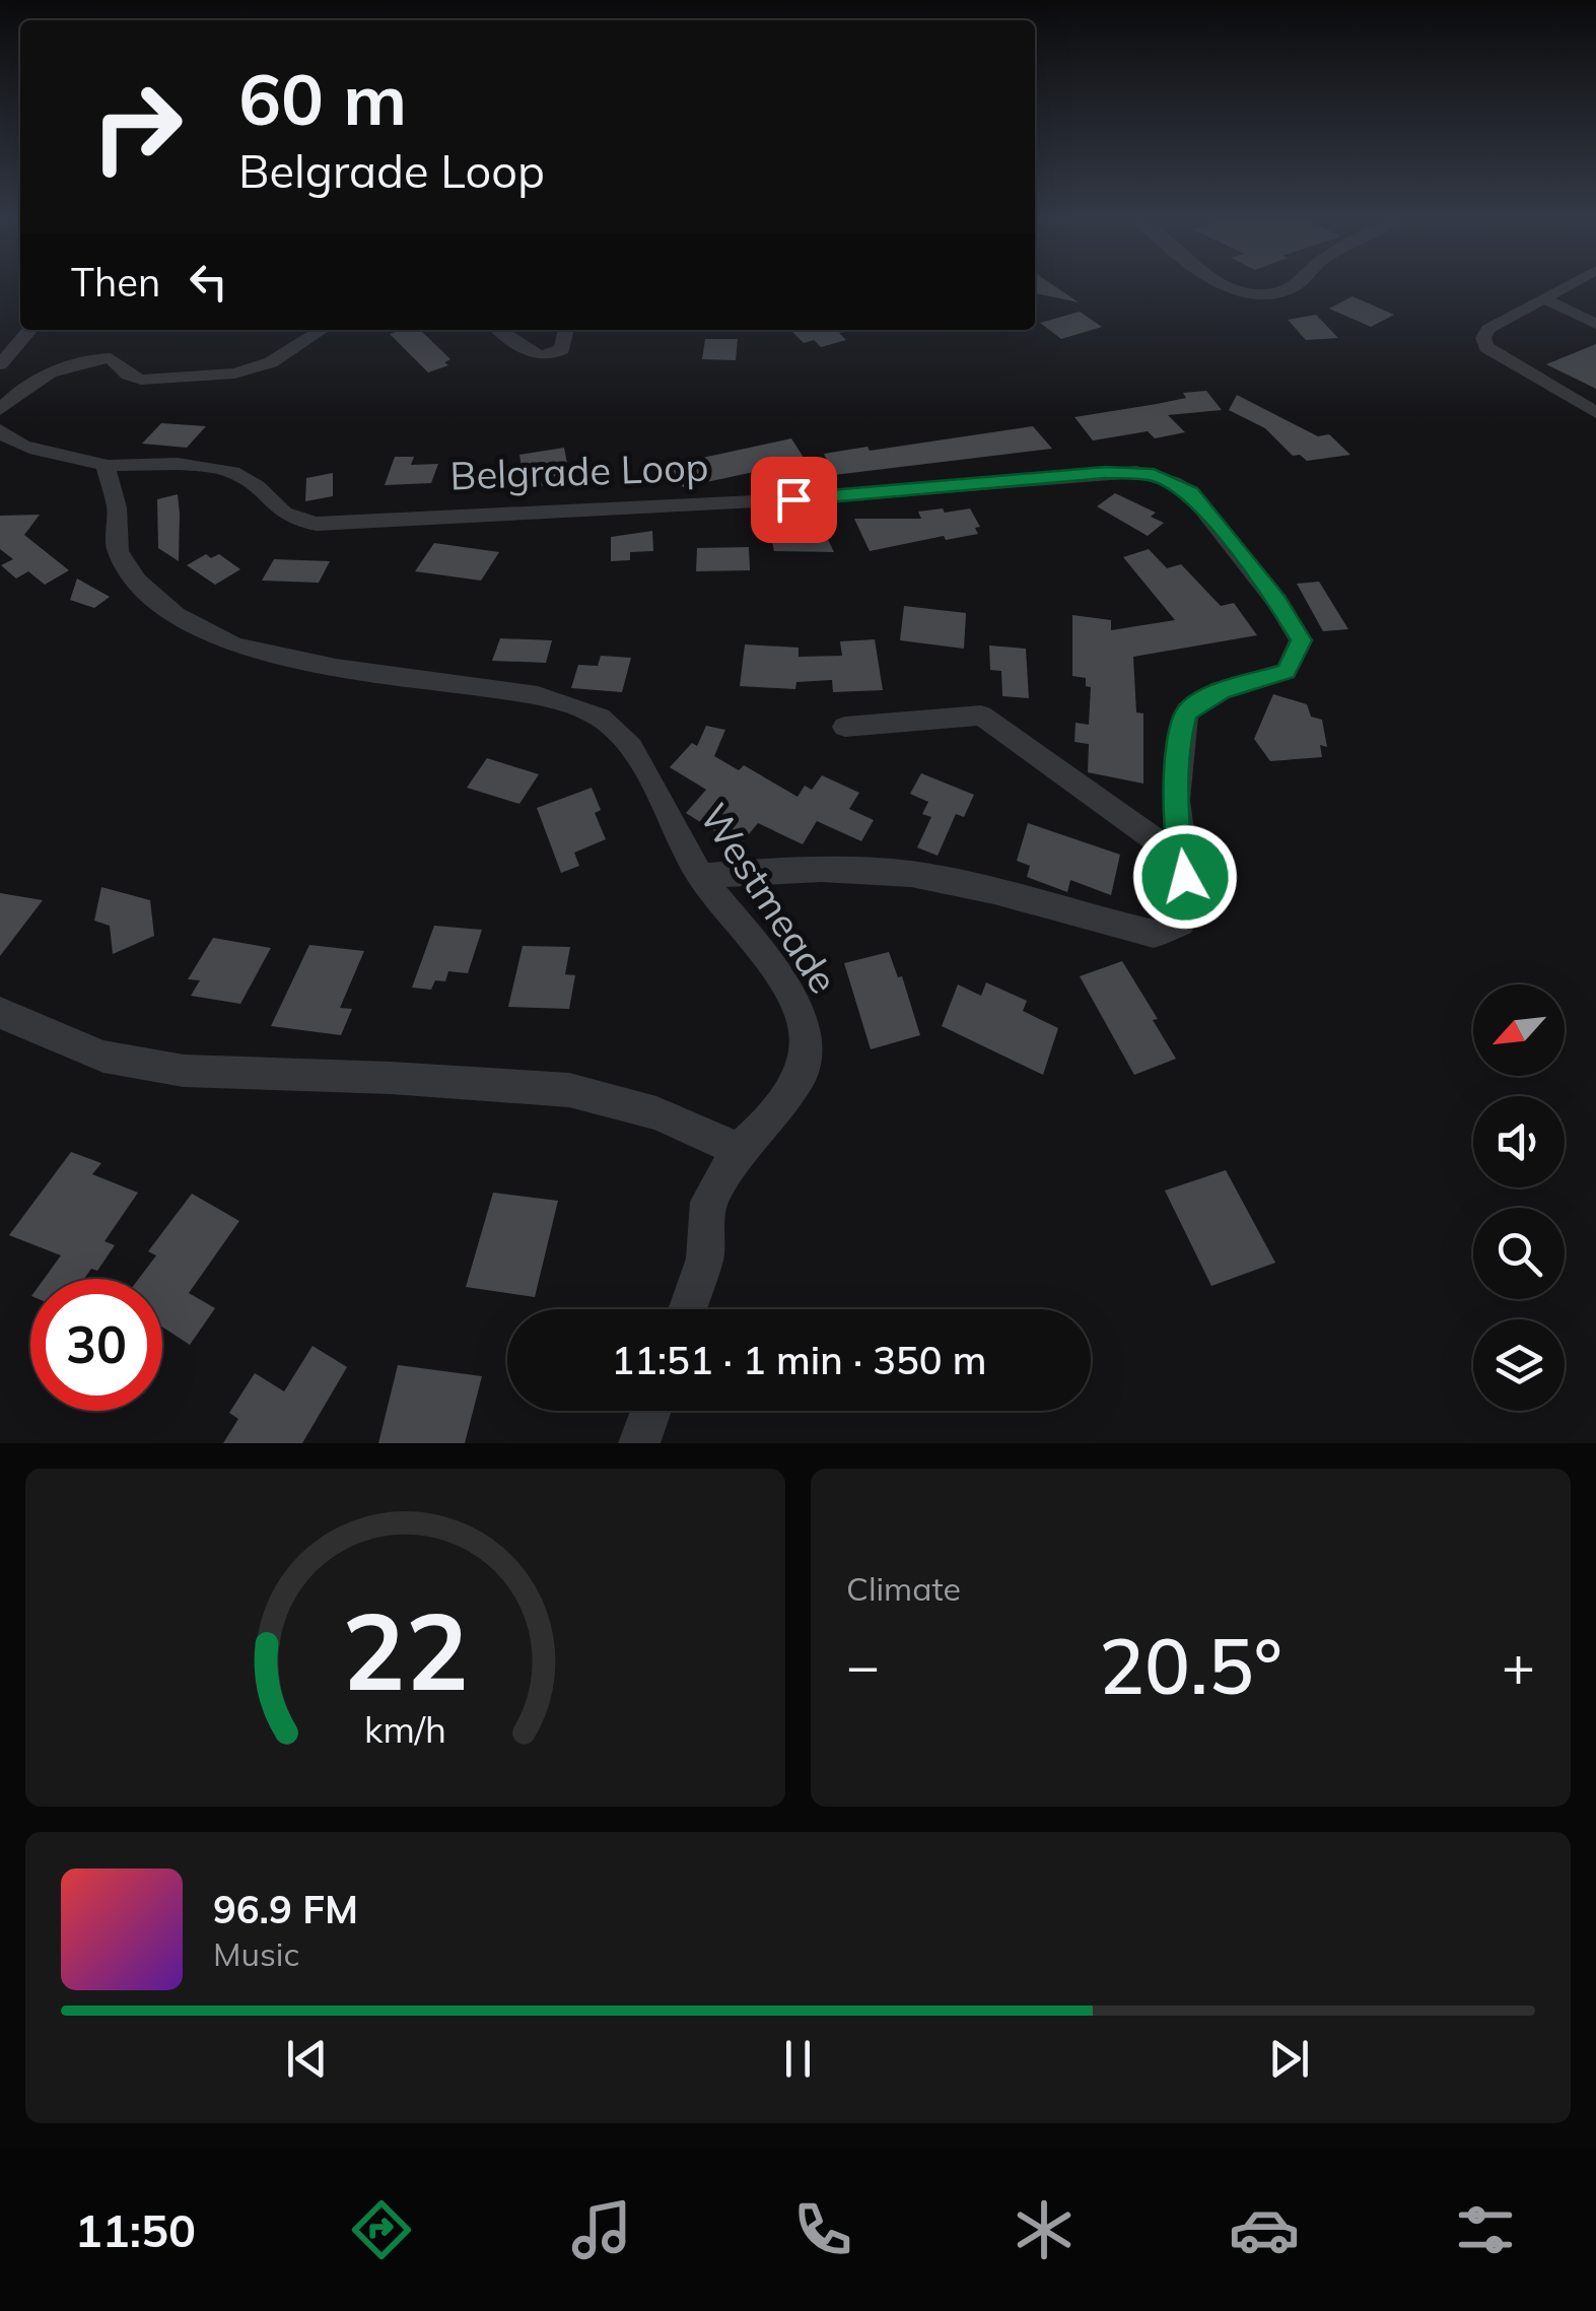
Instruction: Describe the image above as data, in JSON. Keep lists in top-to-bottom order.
{
  "streets": {
    "street": ["Belgrade Loop", "Westmeade"]
  },
  "crossings": [
    ["Belgrade Loop", "Westmeade"]
  ],
  "north": "bottom left",
  "page": {
    "turn": ["60 m", "Belgrade Loop"],
    "then": "Then",
    "limit": "30",
    "trip": "11:51 · 1 min · 350 m",
    "tile": "Climate",
    "heat": ["−", "20.5°", "+"],
    "song": ["96.9 FM", "Music"],
    "tabs": "11:50",
    "gauge": ["22", "km/h"]
  }
}
